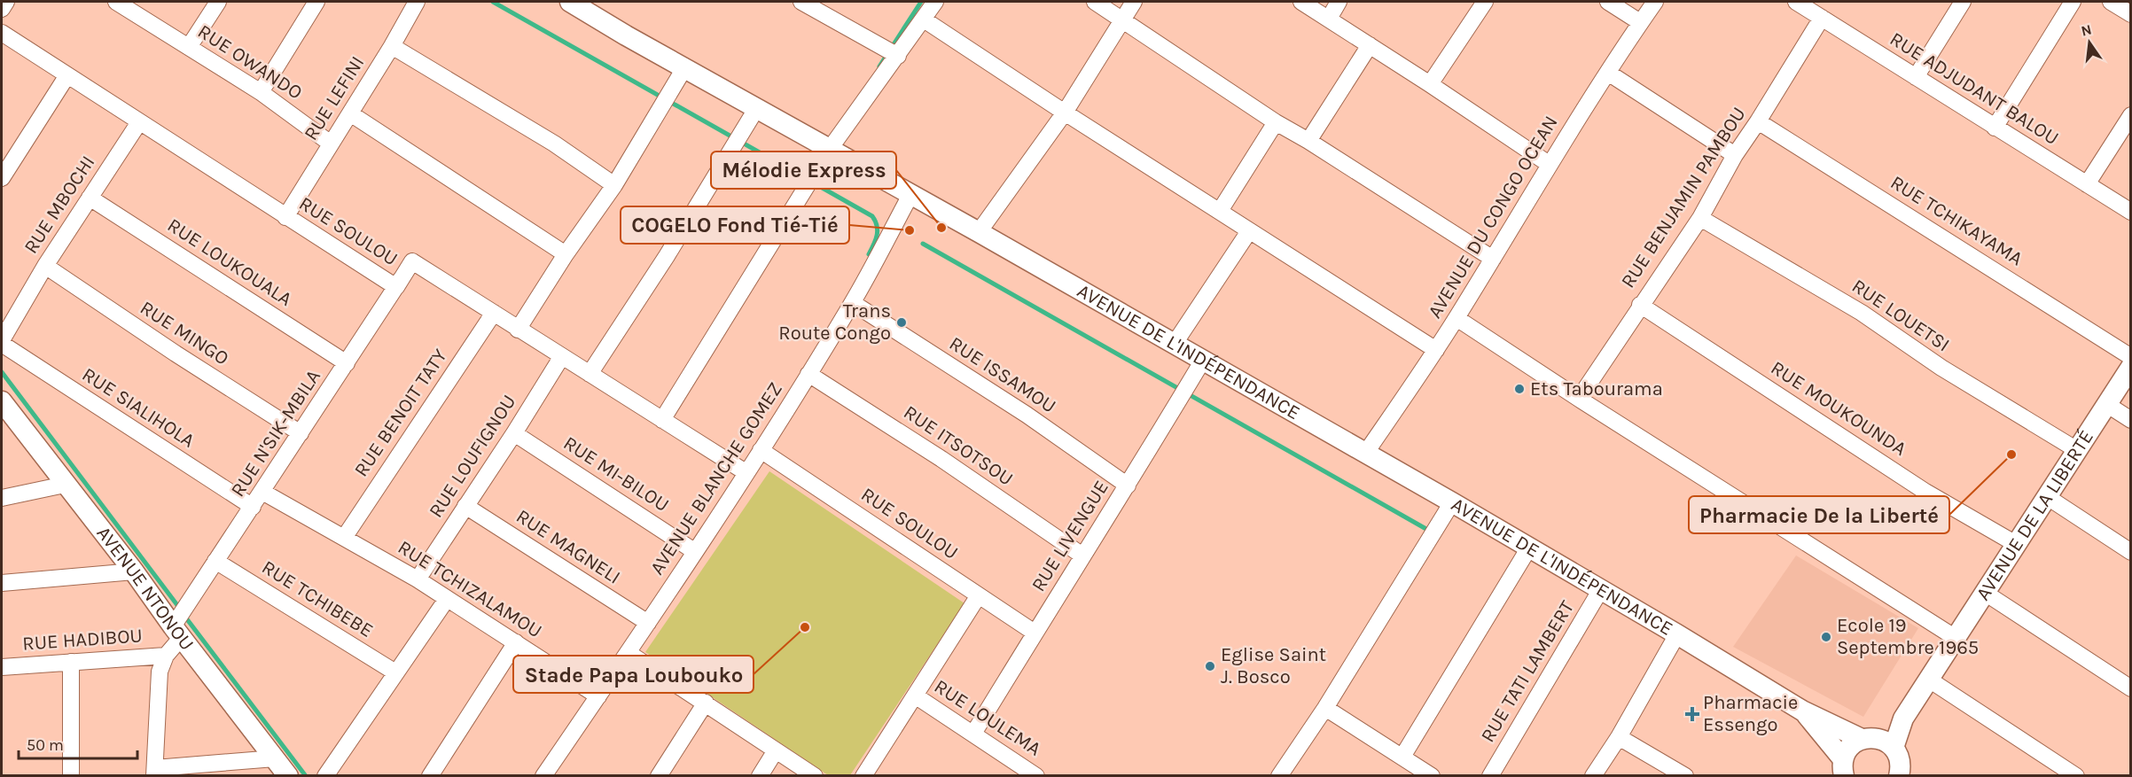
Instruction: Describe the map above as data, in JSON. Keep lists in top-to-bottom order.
{
  "streets": {
    "street": [
      "RUE OWANDO",
      "RUE ADJUDANT BALOU",
      "RUE LEFINI",
      "RUE BENJAMIN PAMBOU",
      "RUE MBOCHI",
      "AVENUE DU CONGO OCEAN",
      "RUE TCHIKAYAMA",
      "RUE SOULOU",
      "RUE LOUKOUALA",
      "RUE LOUETSI",
      "RUE MINGO",
      "AVENUE DE L'INDÉPENDANCE",
      "RUE ISSAMOU",
      "RUE SIALIHOLA",
      "RUE MOUKOUNDA",
      "RUE BENOIT TATY",
      "RUE N'SIK-MBILA",
      "RUE ITSOTSOU",
      "RUE LOUFIGNOU",
      "RUE MI-BILOU",
      "AVENUE BLANCHE GOMEZ",
      "AVENUE DE LA LIBERTÉ",
      "RUE LIVENGUE",
      "RUE MAGNELI",
      "AVENUE NTONOU",
      "RUE TCHIZALAMOU",
      "RUE TCHIBEBE",
      "RUE HADIBOU",
      "RUE TATI LAMBERT",
      "RUE LOULEMA"
    ]
  },
  "crossings": [
    ["RUE OWANDO", "RUE LEFINI"],
    ["RUE ADJUDANT BALOU", "RUE BENJAMIN PAMBOU"],
    ["RUE LEFINI", "RUE SOULOU"],
    ["RUE BENJAMIN PAMBOU", "RUE TCHIKAYAMA"],
    ["RUE BENJAMIN PAMBOU", "RUE LOUETSI"],
    ["RUE BENJAMIN PAMBOU", "RUE MOUKOUNDA"],
    ["RUE MBOCHI", "RUE SOULOU"],
    ["RUE MBOCHI", "RUE LOUKOUALA"],
    ["RUE MBOCHI", "RUE MINGO"],
    ["RUE MBOCHI", "RUE SIALIHOLA"],
    ["AVENUE DU CONGO OCEAN", "AVENUE DE L'INDÉPENDANCE"],
    ["RUE SOULOU", "RUE BENOIT TATY"],
    ["RUE SOULOU", "RUE N'SIK-MBILA"],
    ["RUE SOULOU", "RUE LOUFIGNOU"],
    ["RUE SOULOU", "AVENUE BLANCHE GOMEZ"],
    ["RUE SOULOU", "RUE LIVENGUE"],
    ["RUE LOUKOUALA", "RUE N'SIK-MBILA"],
    ["RUE LOUETSI", "AVENUE DE LA LIBERTÉ"],
    ["RUE MINGO", "RUE N'SIK-MBILA"],
    ["AVENUE DE L'INDÉPENDANCE", "AVENUE BLANCHE GOMEZ"],
    ["AVENUE DE L'INDÉPENDANCE", "AVENUE DE LA LIBERTÉ"],
    ["AVENUE DE L'INDÉPENDANCE", "RUE LIVENGUE"],
    ["AVENUE DE L'INDÉPENDANCE", "RUE TATI LAMBERT"],
    ["RUE ISSAMOU", "AVENUE BLANCHE GOMEZ"],
    ["RUE ISSAMOU", "RUE LIVENGUE"],
    ["RUE SIALIHOLA", "RUE N'SIK-MBILA"],
    ["RUE MOUKOUNDA", "AVENUE DE LA LIBERTÉ"],
    ["RUE BENOIT TATY", "RUE TCHIZALAMOU"],
    ["RUE N'SIK-MBILA", "AVENUE NTONOU"],
    ["RUE N'SIK-MBILA", "RUE TCHIZALAMOU"],
    ["RUE N'SIK-MBILA", "RUE TCHIBEBE"],
    ["RUE N'SIK-MBILA", "RUE HADIBOU"],
    ["RUE ITSOTSOU", "AVENUE BLANCHE GOMEZ"],
    ["RUE ITSOTSOU", "RUE LIVENGUE"],
    ["RUE LOUFIGNOU", "RUE MI-BILOU"],
    ["RUE LOUFIGNOU", "RUE MAGNELI"],
    ["RUE LOUFIGNOU", "RUE TCHIZALAMOU"],
    ["RUE MI-BILOU", "AVENUE BLANCHE GOMEZ"],
    ["AVENUE BLANCHE GOMEZ", "RUE MAGNELI"],
    ["AVENUE BLANCHE GOMEZ", "RUE TCHIZALAMOU"],
    ["RUE LIVENGUE", "RUE LOULEMA"]
  ],
  "places": {
    "other": [
      "Mélodie Express",
      "COGELO Fond Tié-Tié",
      "Trans Route Congo",
      "Ets Tabourama",
      "Pharmacie De la Liberté",
      "Stade Papa Loubouko",
      "Ecole 19 Septembre 1965",
      "Eglise Saint J. Bosco"
    ],
    "health": ["Pharmacie Essengo"]
  },
  "scale_bar": "50 m",
  "north": "top"
}
